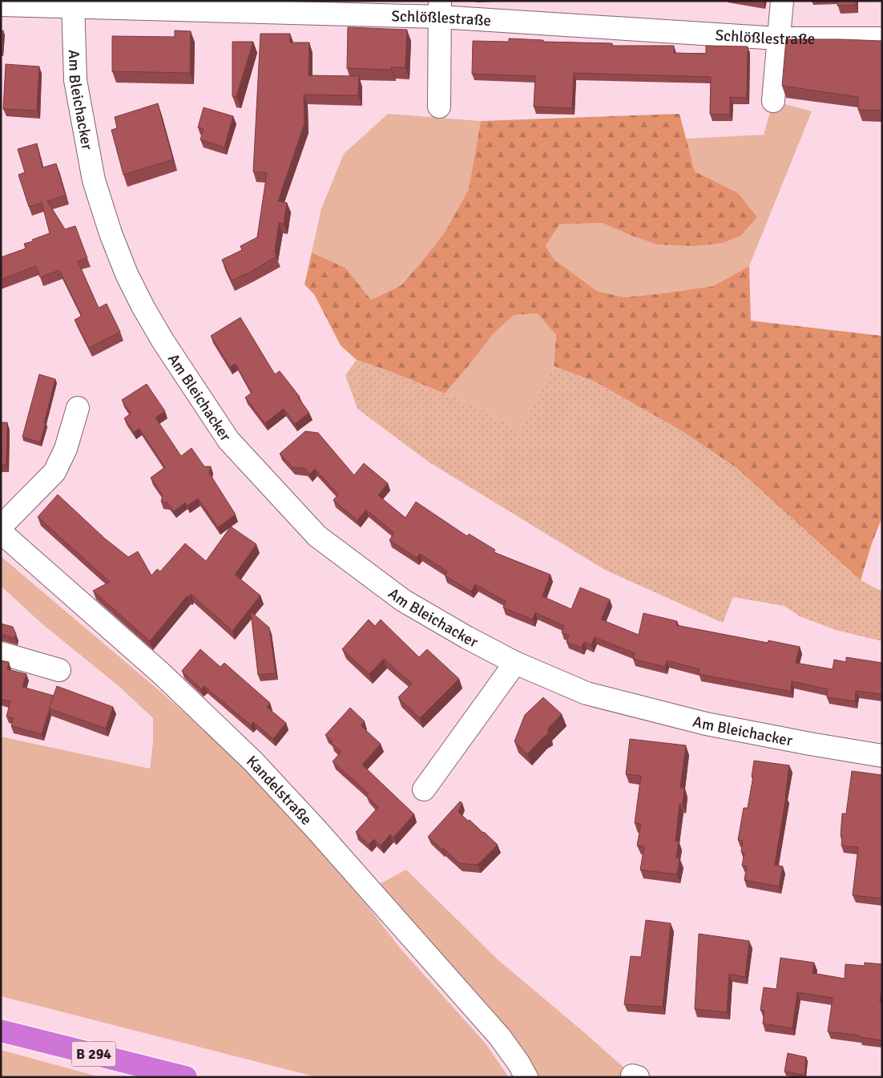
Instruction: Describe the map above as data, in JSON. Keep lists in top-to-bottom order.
{
  "streets": {
    "highway": ["B 294"],
    "street": ["Schlößlestraße", "Am Bleichacker", "Kandelstraße"]
  },
  "crossings": [
    ["Schlößlestraße", "Am Bleichacker"]
  ]
}
